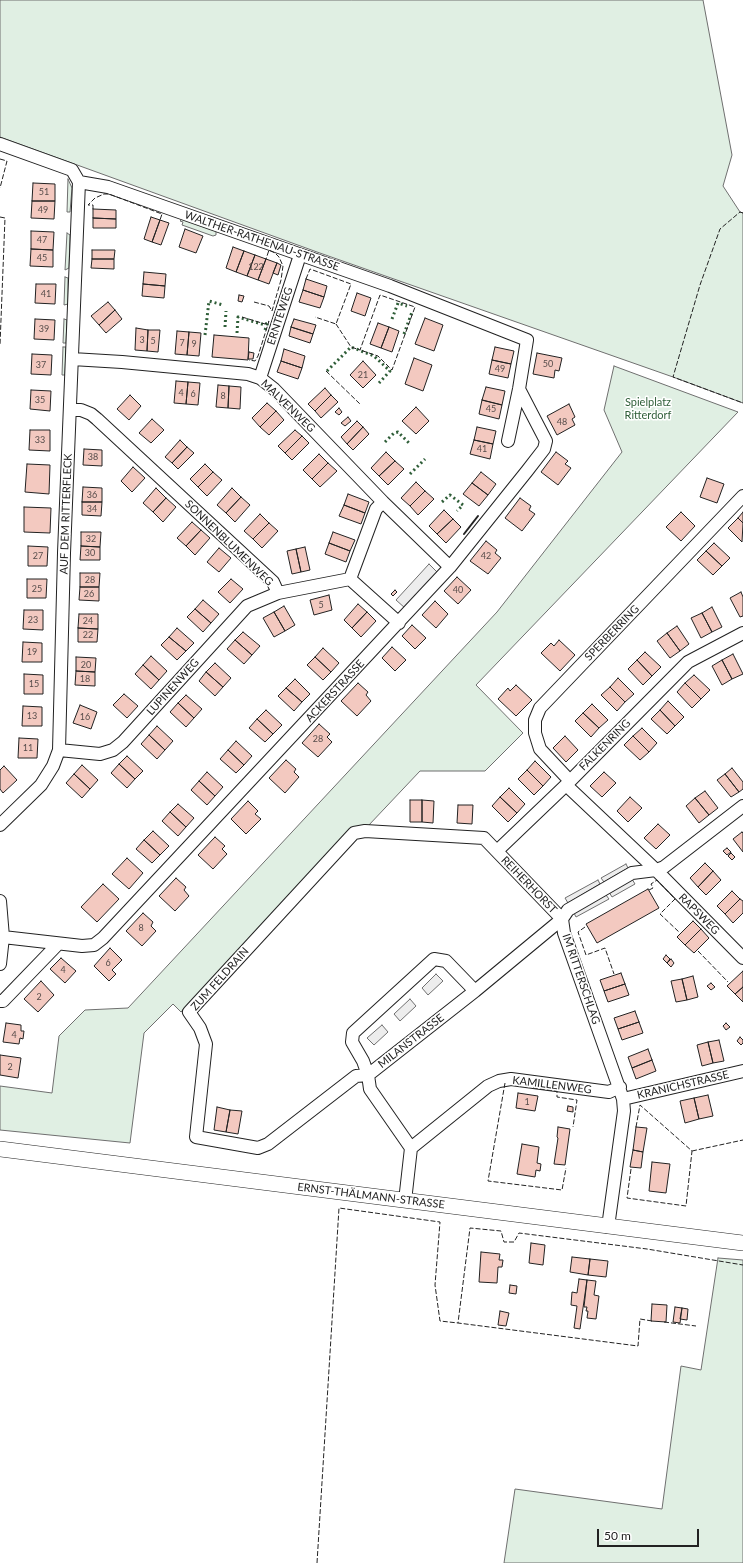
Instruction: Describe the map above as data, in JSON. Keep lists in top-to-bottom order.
{
  "streets": {
    "street": [
      "WALTHER-RATHENAU-STRASSE",
      "ERNTEWEG",
      "MALVENWEG",
      "AUF DEM RITTERFLECK",
      "SONNENBLUMENWEG",
      "SPERBERRING",
      "LUPINENWEG",
      "ACKERSTRASSE",
      "FALKENRING",
      "REIHERHORST",
      "RAPSWEG",
      "ZUM FELDRAIN",
      "IM RITTERSCHLAG",
      "MILANSTRASSE",
      "KAMILLENWEG",
      "KRANICHSTRASSE",
      "ERNST-THÄLMANN-STRASSE"
    ]
  },
  "crossings": [
    ["WALTHER-RATHENAU-STRASSE", "ERNTEWEG"],
    ["WALTHER-RATHENAU-STRASSE", "AUF DEM RITTERFLECK"],
    ["WALTHER-RATHENAU-STRASSE", "ACKERSTRASSE"],
    ["ERNTEWEG", "MALVENWEG"],
    ["MALVENWEG", "AUF DEM RITTERFLECK"],
    ["MALVENWEG", "ACKERSTRASSE"],
    ["AUF DEM RITTERFLECK", "SONNENBLUMENWEG"],
    ["AUF DEM RITTERFLECK", "LUPINENWEG"],
    ["SONNENBLUMENWEG", "LUPINENWEG"],
    ["SPERBERRING", "FALKENRING"],
    ["SPERBERRING", "REIHERHORST"],
    ["FALKENRING", "REIHERHORST"],
    ["REIHERHORST", "ZUM FELDRAIN"],
    ["REIHERHORST", "IM RITTERSCHLAG"],
    ["REIHERHORST", "MILANSTRASSE"],
    ["RAPSWEG", "IM RITTERSCHLAG"],
    ["ZUM FELDRAIN", "MILANSTRASSE"],
    ["IM RITTERSCHLAG", "MILANSTRASSE"],
    ["IM RITTERSCHLAG", "KAMILLENWEG"],
    ["IM RITTERSCHLAG", "KRANICHSTRASSE"],
    ["IM RITTERSCHLAG", "ERNST-THÄLMANN-STRASSE"],
    ["MILANSTRASSE", "KAMILLENWEG"],
    ["KAMILLENWEG", "KRANICHSTRASSE"]
  ],
  "parks": ["Spielplatz Ritterdorf"],
  "house_numbers": [
    "51",
    "49",
    "47",
    "45",
    "122",
    "41",
    "39",
    "3",
    "5",
    "7",
    "9",
    "50",
    "37",
    "49",
    "21",
    "4",
    "6",
    "8",
    "35",
    "45",
    "48",
    "33",
    "41",
    "38",
    "36",
    "34",
    "32",
    "30",
    "27",
    "42",
    "28",
    "25",
    "40",
    "26",
    "5",
    "23",
    "24",
    "22",
    "19",
    "20",
    "18",
    "15",
    "13",
    "16",
    "28",
    "11",
    "8",
    "6",
    "4",
    "2",
    "4",
    "2",
    "1"
  ],
  "scale_bar": "50 m"
}
